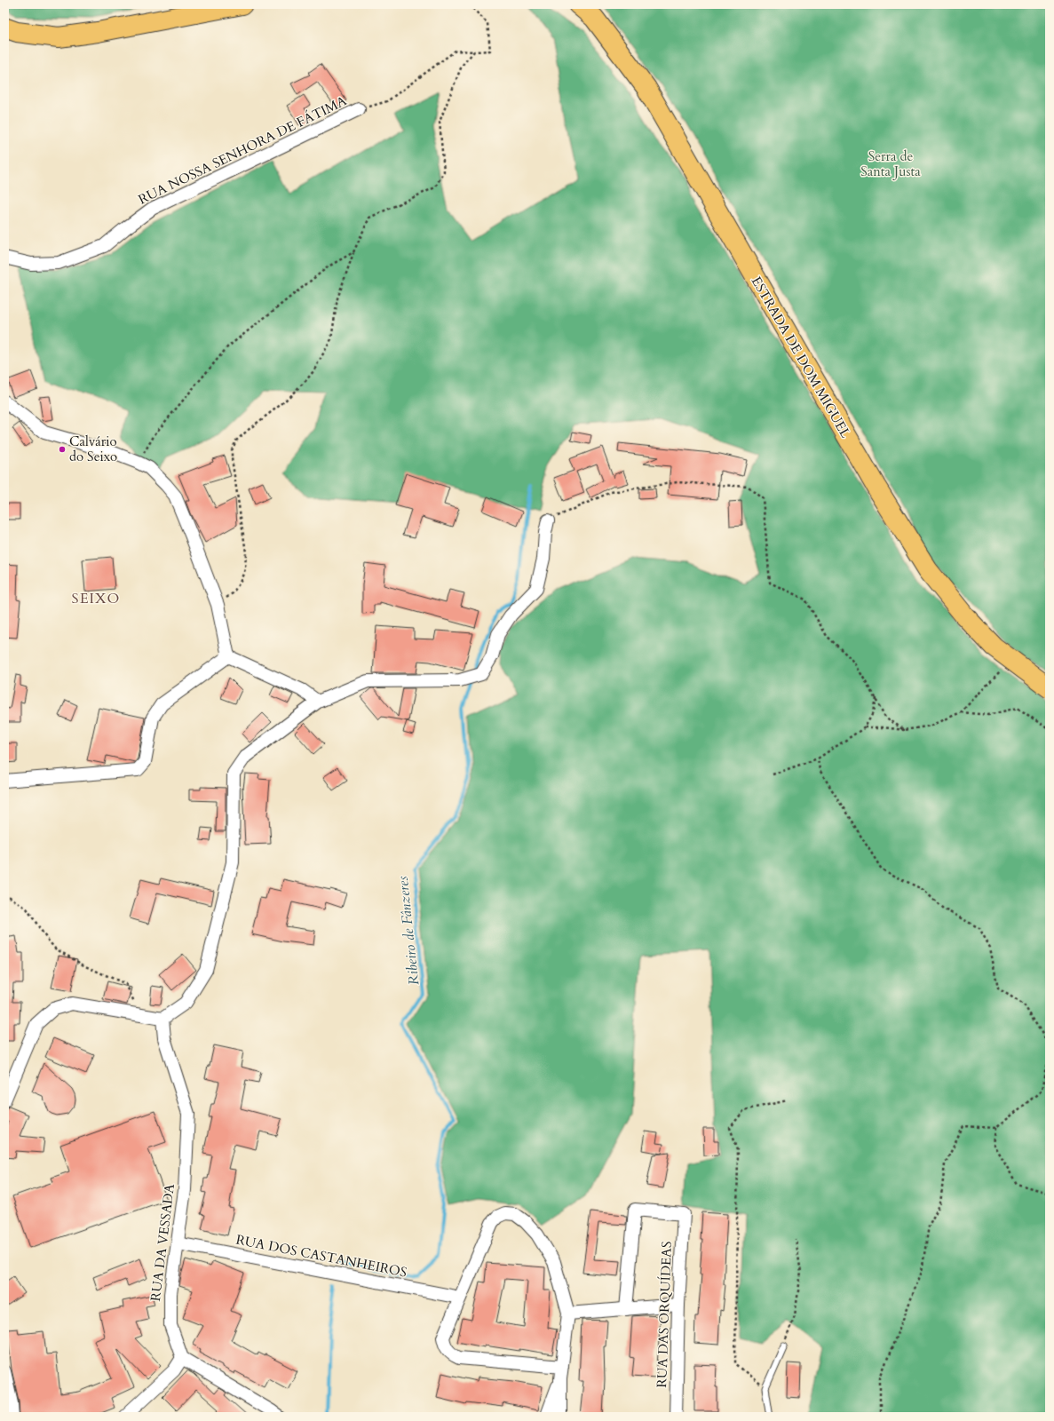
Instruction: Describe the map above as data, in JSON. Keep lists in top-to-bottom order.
{
  "streets": {
    "main road": ["ESTRADA DE DOM MIGUEL"],
    "street": [
      "RUA NOSSA SENHORA DE FÁTIMA",
      "RUA DA VESSADA",
      "RUA DOS CASTANHEIROS",
      "RUA DAS ORQUÍDEAS"
    ]
  },
  "crossings": [
    ["RUA DA VESSADA", "RUA DOS CASTANHEIROS"]
  ],
  "districts": ["SEIXO"],
  "water": ["Ribeiro de Fânzeres"],
  "parks": ["Serra de Santa Justa"],
  "places": ["Calvário do Seixo"]
}
